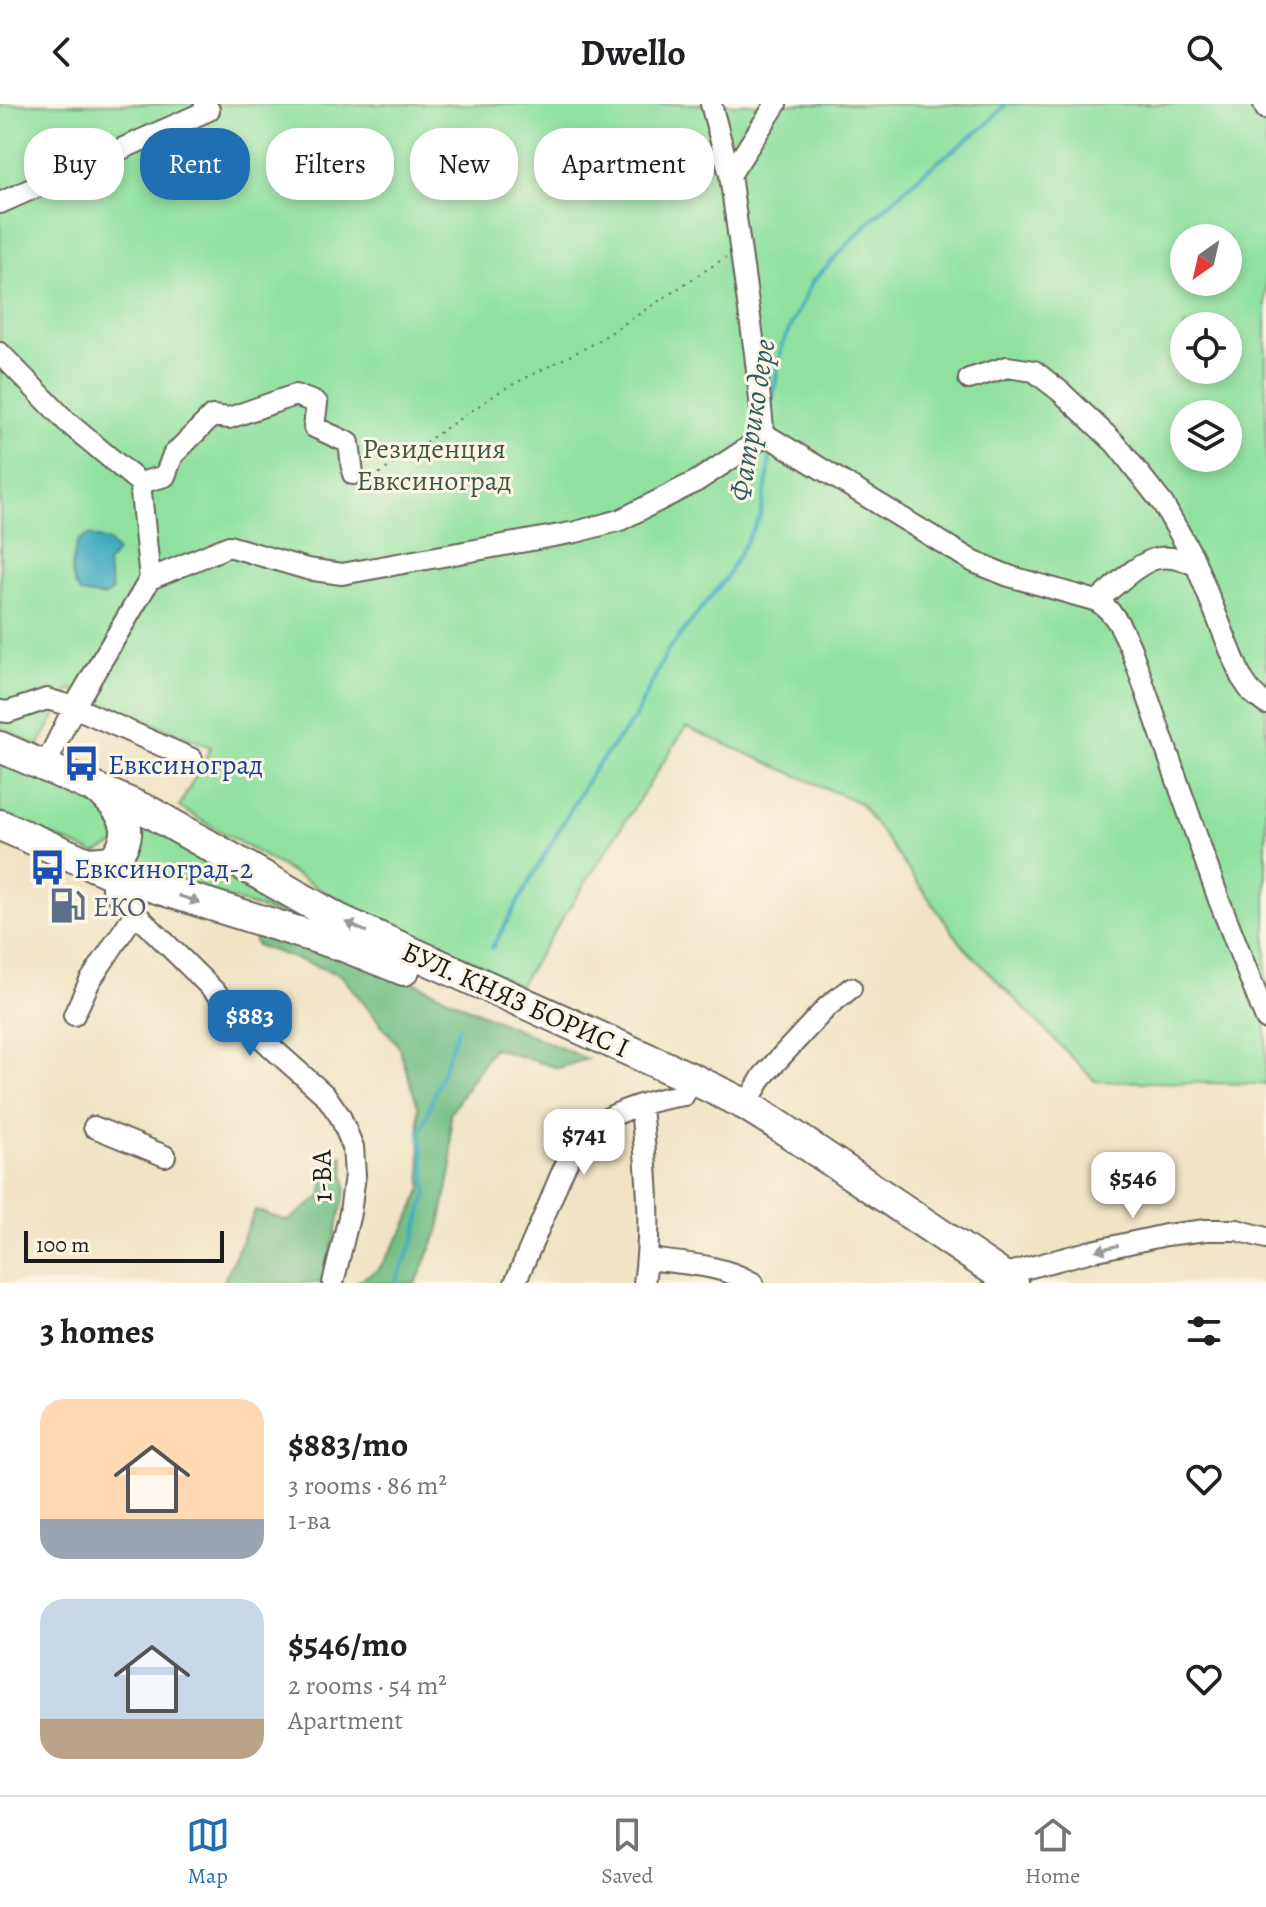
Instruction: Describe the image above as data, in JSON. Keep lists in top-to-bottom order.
{
  "streets": {
    "highway": ["БУЛ. КНЯЗ БОРИС I"],
    "street": ["1-ВА"]
  },
  "crossings": [
    ["БУЛ. КНЯЗ БОРИС I", "1-ВА"]
  ],
  "water": ["Фатрико дере"],
  "parks": ["Резиденция Евксиноград"],
  "places": {
    "bus stop": ["Евксиноград", "Евксиноград-2"],
    "fuel station": ["ЕКО"]
  },
  "scale_bar": "100 m",
  "north": "bottom left",
  "page": {
    "header": "Dwello",
    "chip": [
      "Buy",
      "Rent",
      "Filters",
      "New",
      "Apartment"
    ],
    "price": ["$883", "$741", "$546"],
    "scale": "100 m",
    "heading": "3 homes",
    "list": [
      {
        "name": "$883/mo",
        "note": "3 rooms · 86 m² · 1-ва"
      },
      {
        "name": "$546/mo",
        "note": "2 rooms · 54 m² · Apartment"
      }
    ],
    "tabs": ["Map", "Saved", "Home"]
  }
}
